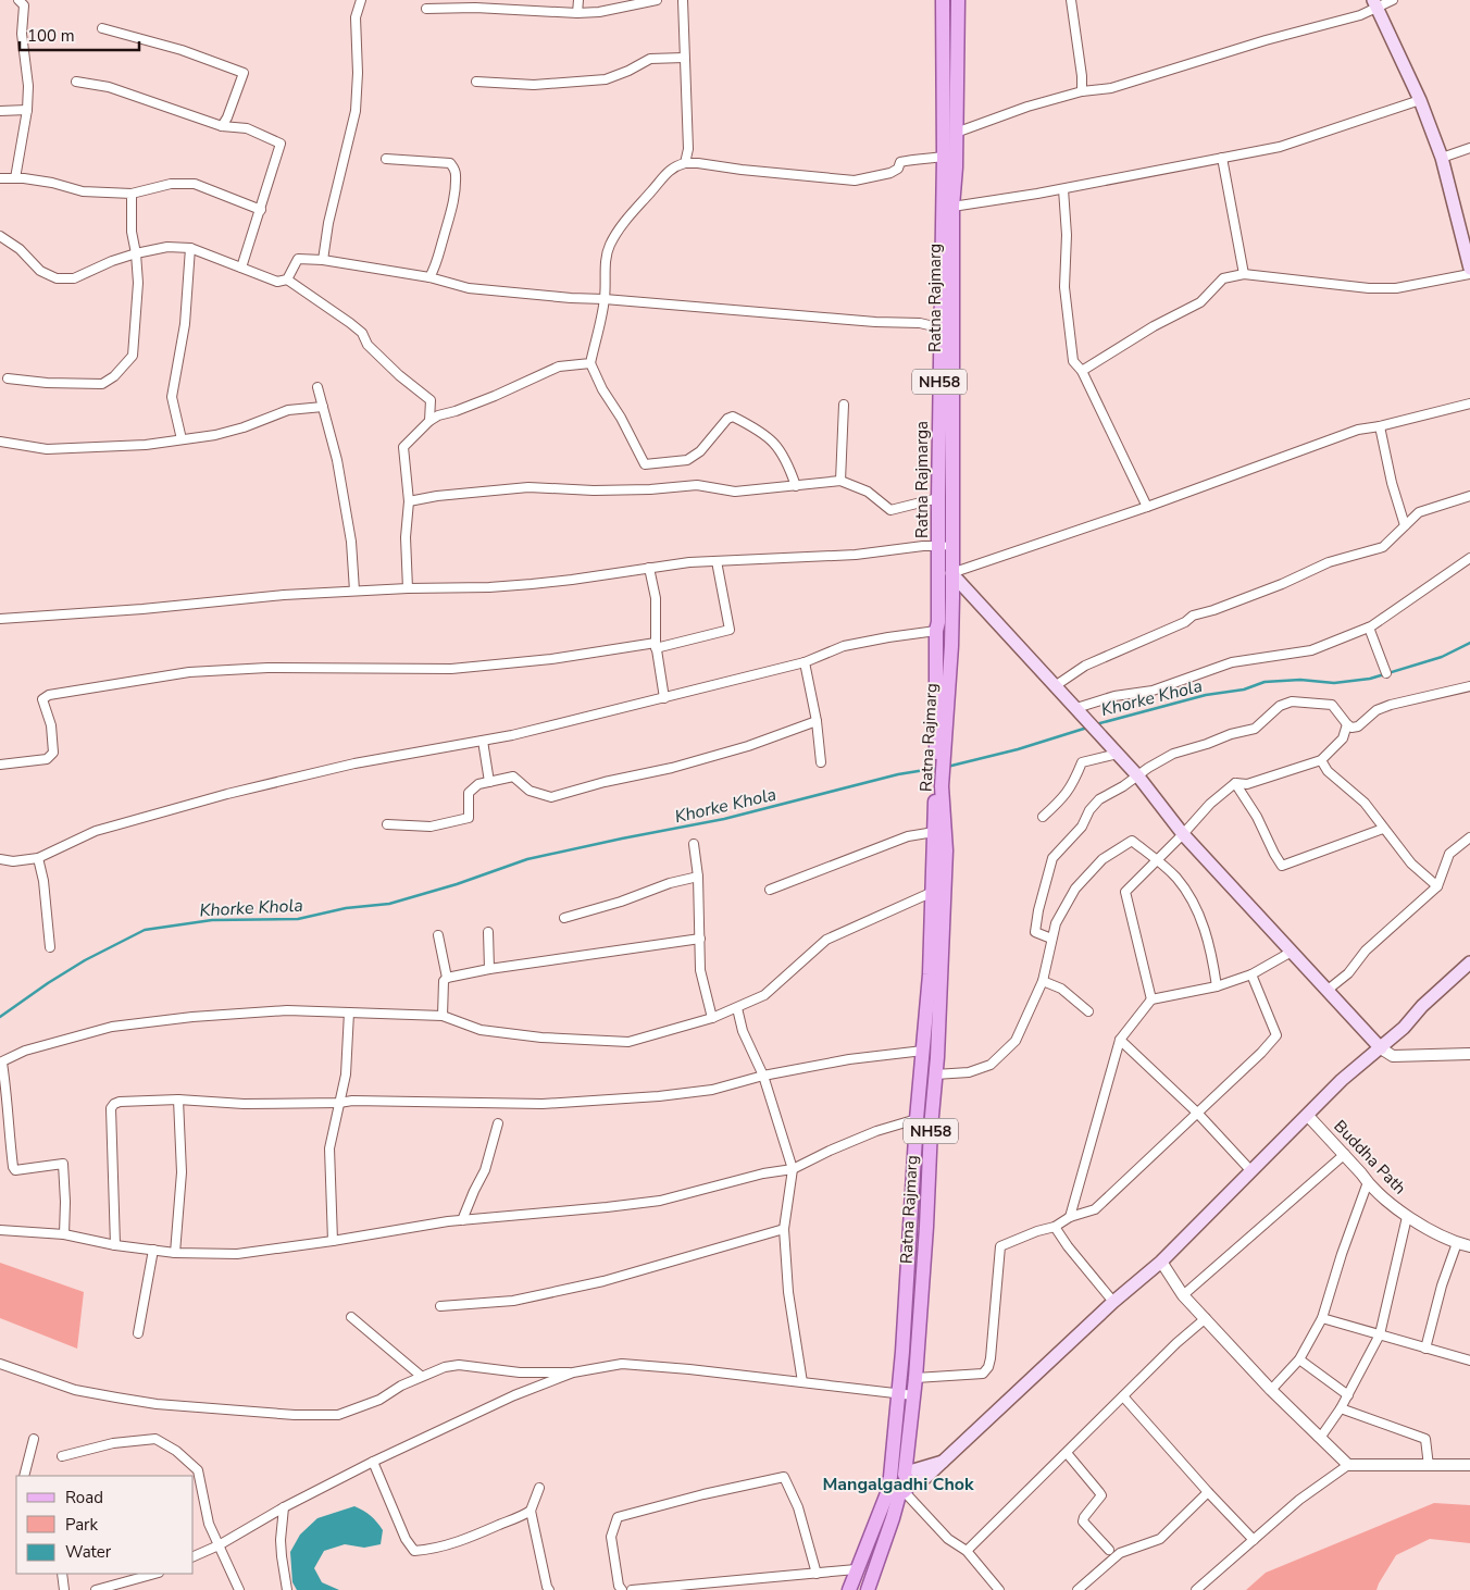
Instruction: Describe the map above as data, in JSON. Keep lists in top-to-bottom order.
{
  "streets": {
    "main road": ["Ratna Rajmarg", "NH58", "Ratna Rajmarga"],
    "street": ["Buddha Path"]
  },
  "crossings": [
    ["Ratna Rajmarg", "Ratna Rajmarga"]
  ],
  "districts": ["Mangalgadhi Chok"],
  "water": ["Khorke Khola"],
  "legend": ["Road", "Park", "Water"],
  "scale_bar": "100 m"
}
